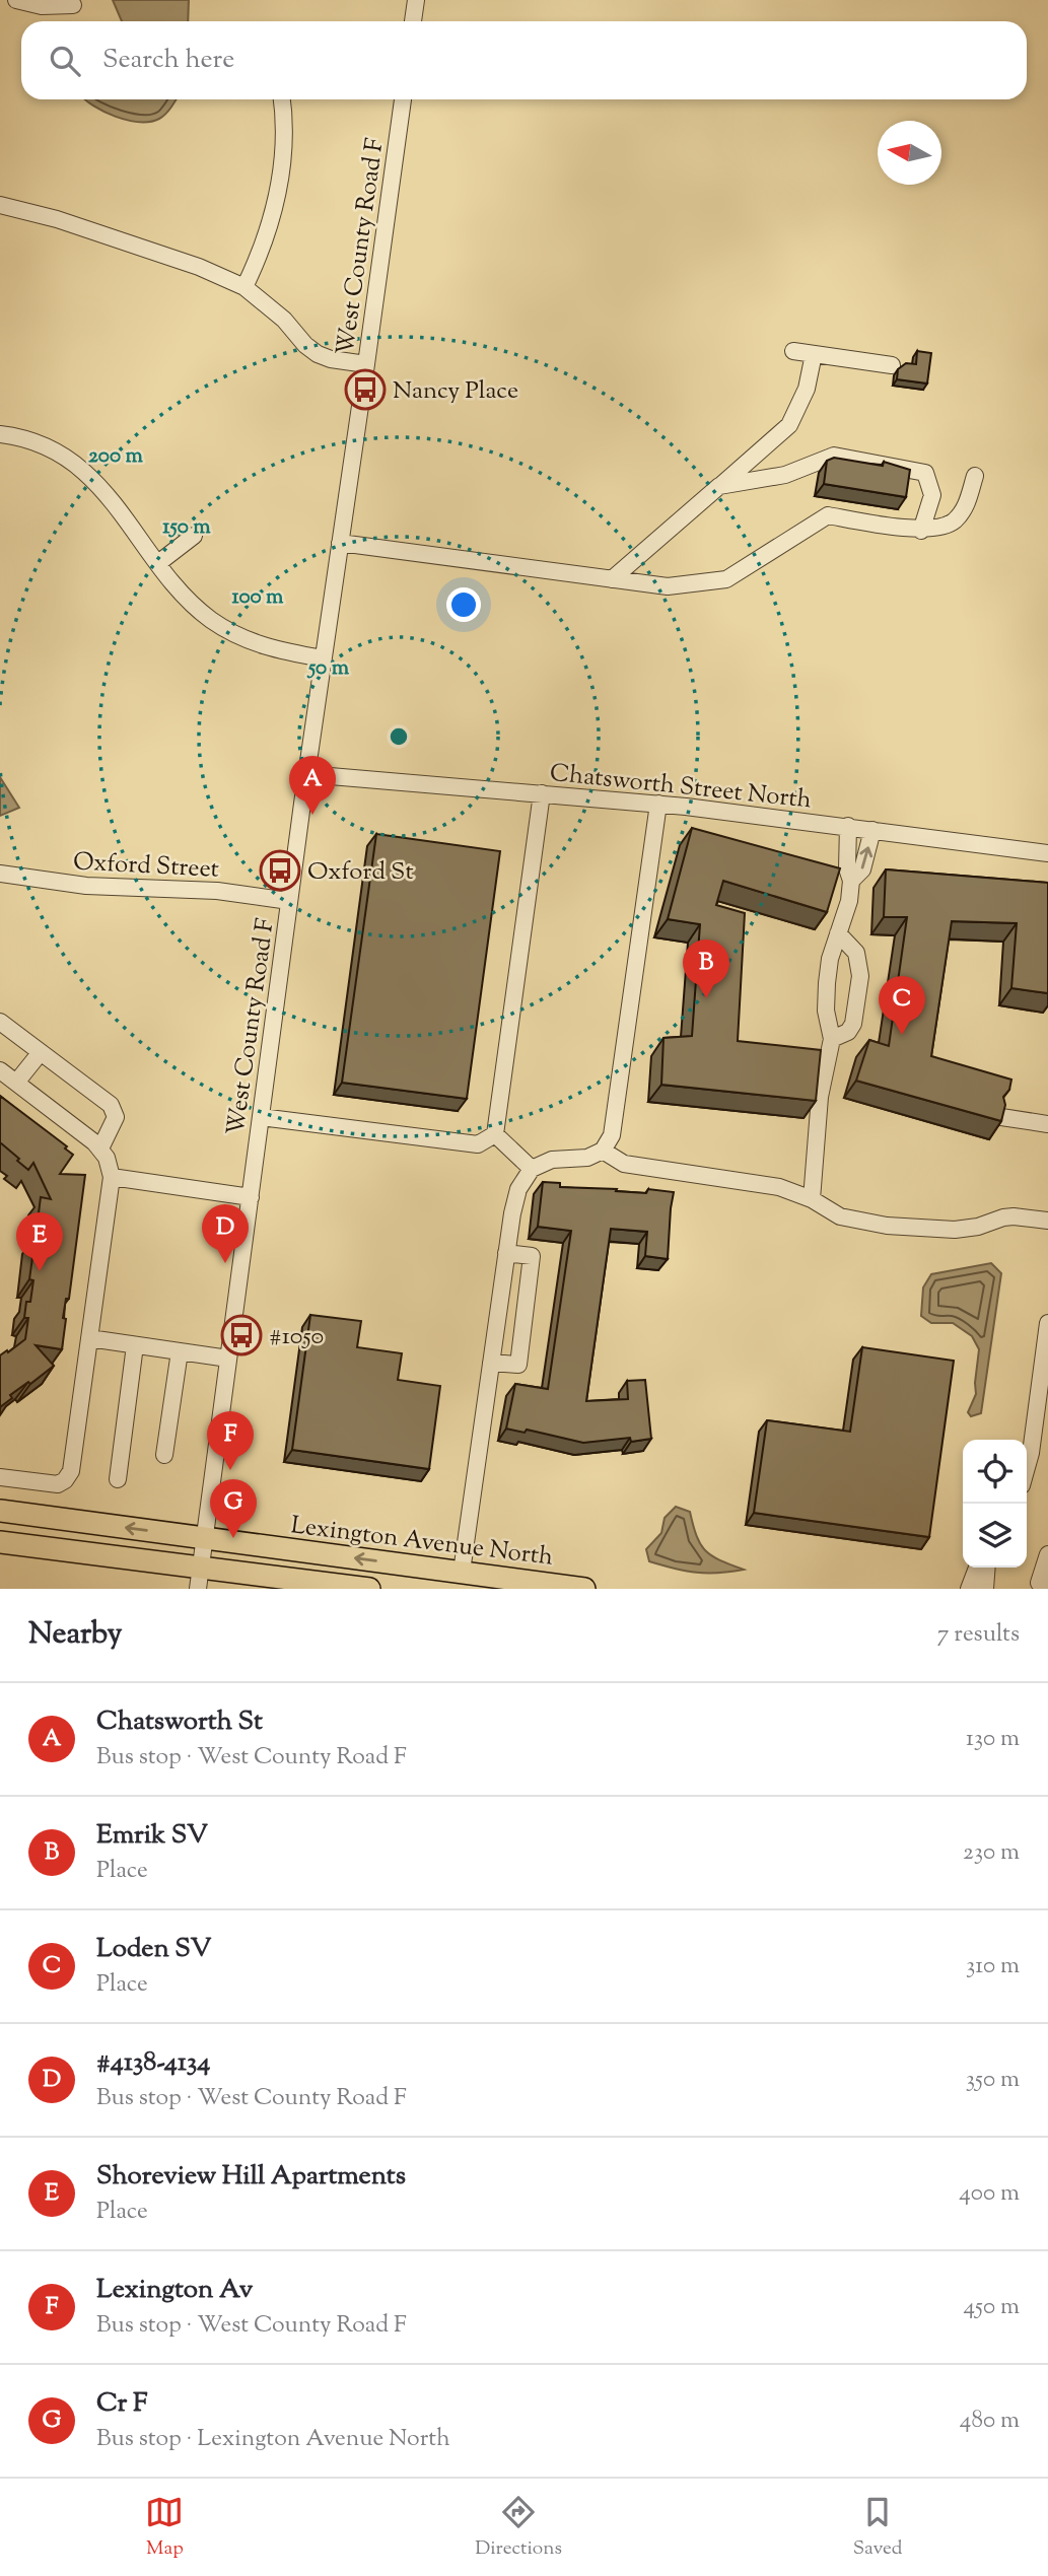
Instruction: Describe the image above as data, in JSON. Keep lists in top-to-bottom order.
{
  "streets": {
    "main road": ["Lexington Avenue North"],
    "street": ["West County Road F", "Chatsworth Street North", "Oxford Street"]
  },
  "crossings": [
    ["West County Road F", "Chatsworth Street North"],
    ["West County Road F", "Oxford Street"],
    ["West County Road F", "Lexington Avenue North"]
  ],
  "places": {
    "bus stop": ["Nancy Place", "Oxford St", "#1050"]
  },
  "north": "left",
  "page": {
    "search": "Search here",
    "pins": [
      "A",
      "B",
      "C",
      "D",
      "E",
      "F",
      "G"
    ],
    "heading": ["Nearby", "7 results"],
    "list": [
      {
        "mark": "A",
        "name": "Chatsworth St",
        "note": "Bus stop · West County Road F",
        "value": "130 m"
      },
      {
        "mark": "B",
        "name": "Emrik SV",
        "note": "Place",
        "value": "230 m"
      },
      {
        "mark": "C",
        "name": "Loden SV",
        "note": "Place",
        "value": "310 m"
      },
      {
        "mark": "D",
        "name": "#4138-4134",
        "note": "Bus stop · West County Road F",
        "value": "350 m"
      },
      {
        "mark": "E",
        "name": "Shoreview Hill Apartments",
        "note": "Place",
        "value": "400 m"
      },
      {
        "mark": "F",
        "name": "Lexington Av",
        "note": "Bus stop · West County Road F",
        "value": "450 m"
      },
      {
        "mark": "G",
        "name": "Cr F",
        "note": "Bus stop · Lexington Avenue North",
        "value": "480 m"
      }
    ],
    "nav": ["Map", "Directions", "Saved"]
  },
  "rings": [
    "200 m",
    "150 m",
    "100 m",
    "50 m"
  ]
}
